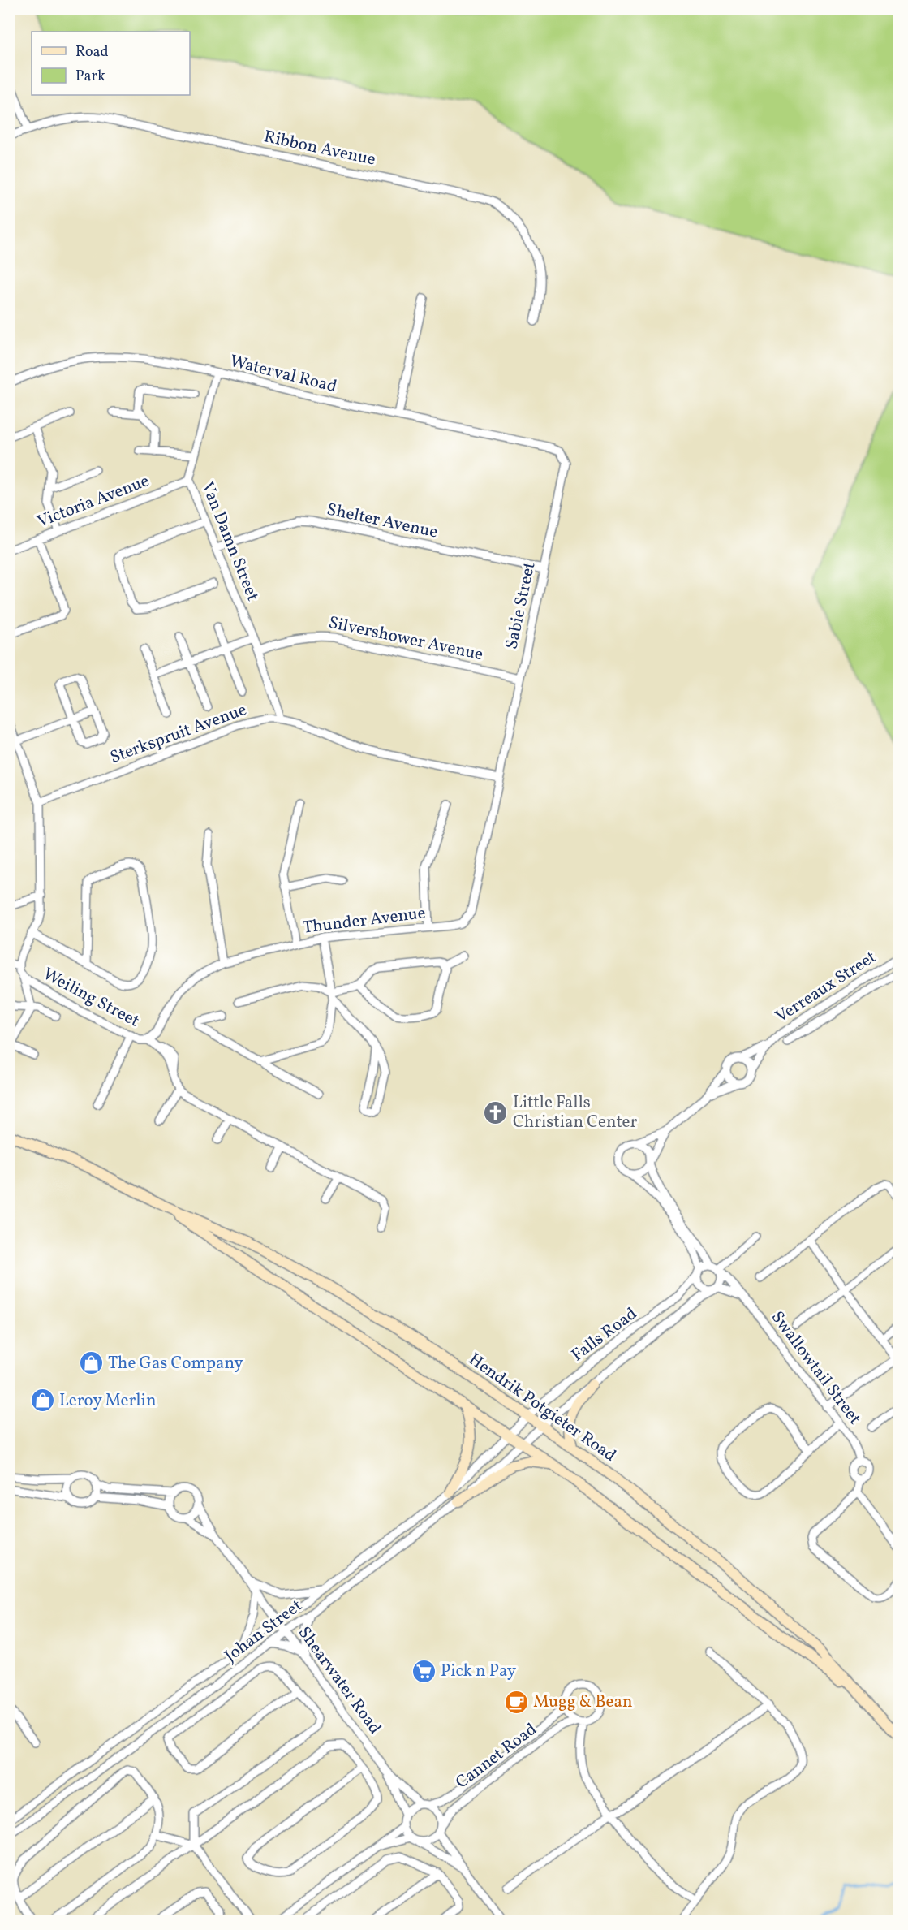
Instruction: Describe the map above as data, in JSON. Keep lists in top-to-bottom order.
{
  "streets": {
    "main road": ["Hendrik Potgieter Road"],
    "street": [
      "Ribbon Avenue",
      "Waterval Road",
      "Victoria Avenue",
      "Shelter Avenue",
      "Van Damn Street",
      "Sabie Street",
      "Silvershower Avenue",
      "Sterkspruit Avenue",
      "Thunder Avenue",
      "Verreaux Street",
      "Weiling Street",
      "Falls Road",
      "Swallowtail Street",
      "Johan Street",
      "Shearwater Road",
      "Cannet Road"
    ]
  },
  "crossings": [
    ["Waterval Road", "Van Damn Street"],
    ["Waterval Road", "Sabie Street"],
    ["Victoria Avenue", "Van Damn Street"],
    ["Shelter Avenue", "Van Damn Street"],
    ["Shelter Avenue", "Sabie Street"],
    ["Van Damn Street", "Silvershower Avenue"],
    ["Van Damn Street", "Sterkspruit Avenue"],
    ["Sabie Street", "Silvershower Avenue"],
    ["Sabie Street", "Sterkspruit Avenue"],
    ["Sabie Street", "Thunder Avenue"],
    ["Sterkspruit Avenue", "Thunder Avenue"],
    ["Thunder Avenue", "Weiling Street"],
    ["Falls Road", "Swallowtail Street"],
    ["Falls Road", "Hendrik Potgieter Road"],
    ["Falls Road", "Johan Street"],
    ["Hendrik Potgieter Road", "Johan Street"],
    ["Johan Street", "Shearwater Road"],
    ["Shearwater Road", "Cannet Road"]
  ],
  "places": {
    "church": ["Little Falls Christian Center"],
    "shop": ["The Gas Company", "Leroy Merlin"],
    "supermarket": ["Pick n Pay"],
    "cafe": ["Mugg & Bean"]
  },
  "legend": ["Road", "Park"]
}
